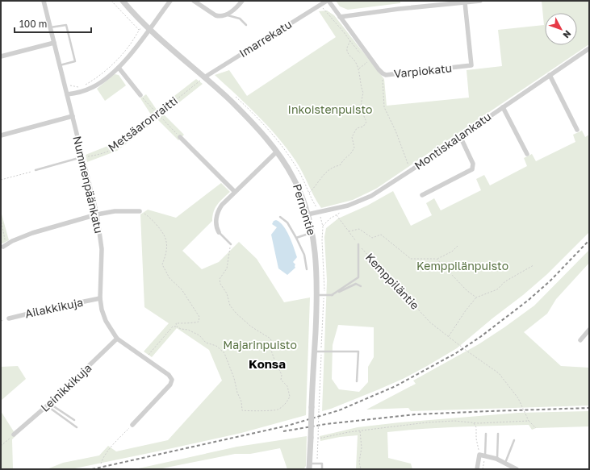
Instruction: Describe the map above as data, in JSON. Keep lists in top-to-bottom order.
{
  "streets": {
    "street": [
      "Imarrekatu",
      "Varpiokatu",
      "Montiskalankatu",
      "Nummenpäänkatu",
      "Pernontie",
      "Ailakkikuja",
      "Leinikkikuja"
    ],
    "path": ["Metsäaronraitti", "Kemppiläntie"]
  },
  "crossings": [
    ["Imarrekatu", "Varpiokatu"],
    ["Imarrekatu", "Metsäaronraitti"],
    ["Imarrekatu", "Pernontie"],
    ["Metsäaronraitti", "Nummenpäänkatu"],
    ["Metsäaronraitti", "Pernontie"],
    ["Montiskalankatu", "Pernontie"],
    ["Montiskalankatu", "Kemppiläntie"],
    ["Nummenpäänkatu", "Ailakkikuja"],
    ["Nummenpäänkatu", "Leinikkikuja"]
  ],
  "districts": ["Konsa"],
  "parks": ["Inkoistenpuisto", "Kemppilänpuisto", "Majarinpuisto"],
  "scale_bar": "100 m",
  "north": "bottom right"
}
